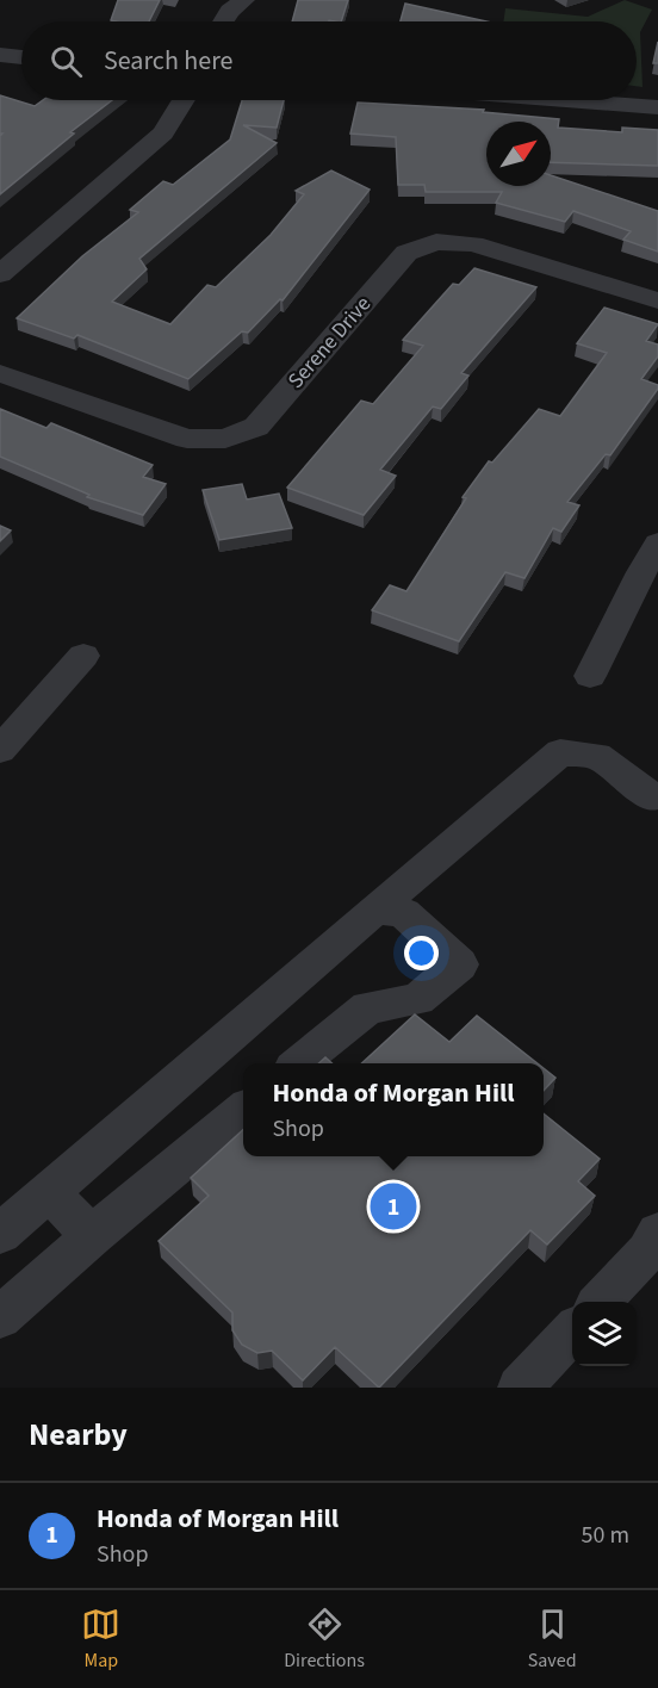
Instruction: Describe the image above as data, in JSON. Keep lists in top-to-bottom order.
{
  "streets": {
    "street": ["Serene Drive"]
  },
  "north": "top right",
  "page": {
    "search": "Search here",
    "popup": ["Honda of Morgan Hill", "Shop"],
    "pins": "1",
    "heading": "Nearby",
    "list": [
      {
        "mark": "1",
        "name": "Honda of Morgan Hill",
        "note": "Shop",
        "value": "50 m"
      }
    ],
    "nav": ["Map", "Directions", "Saved"]
  }
}
